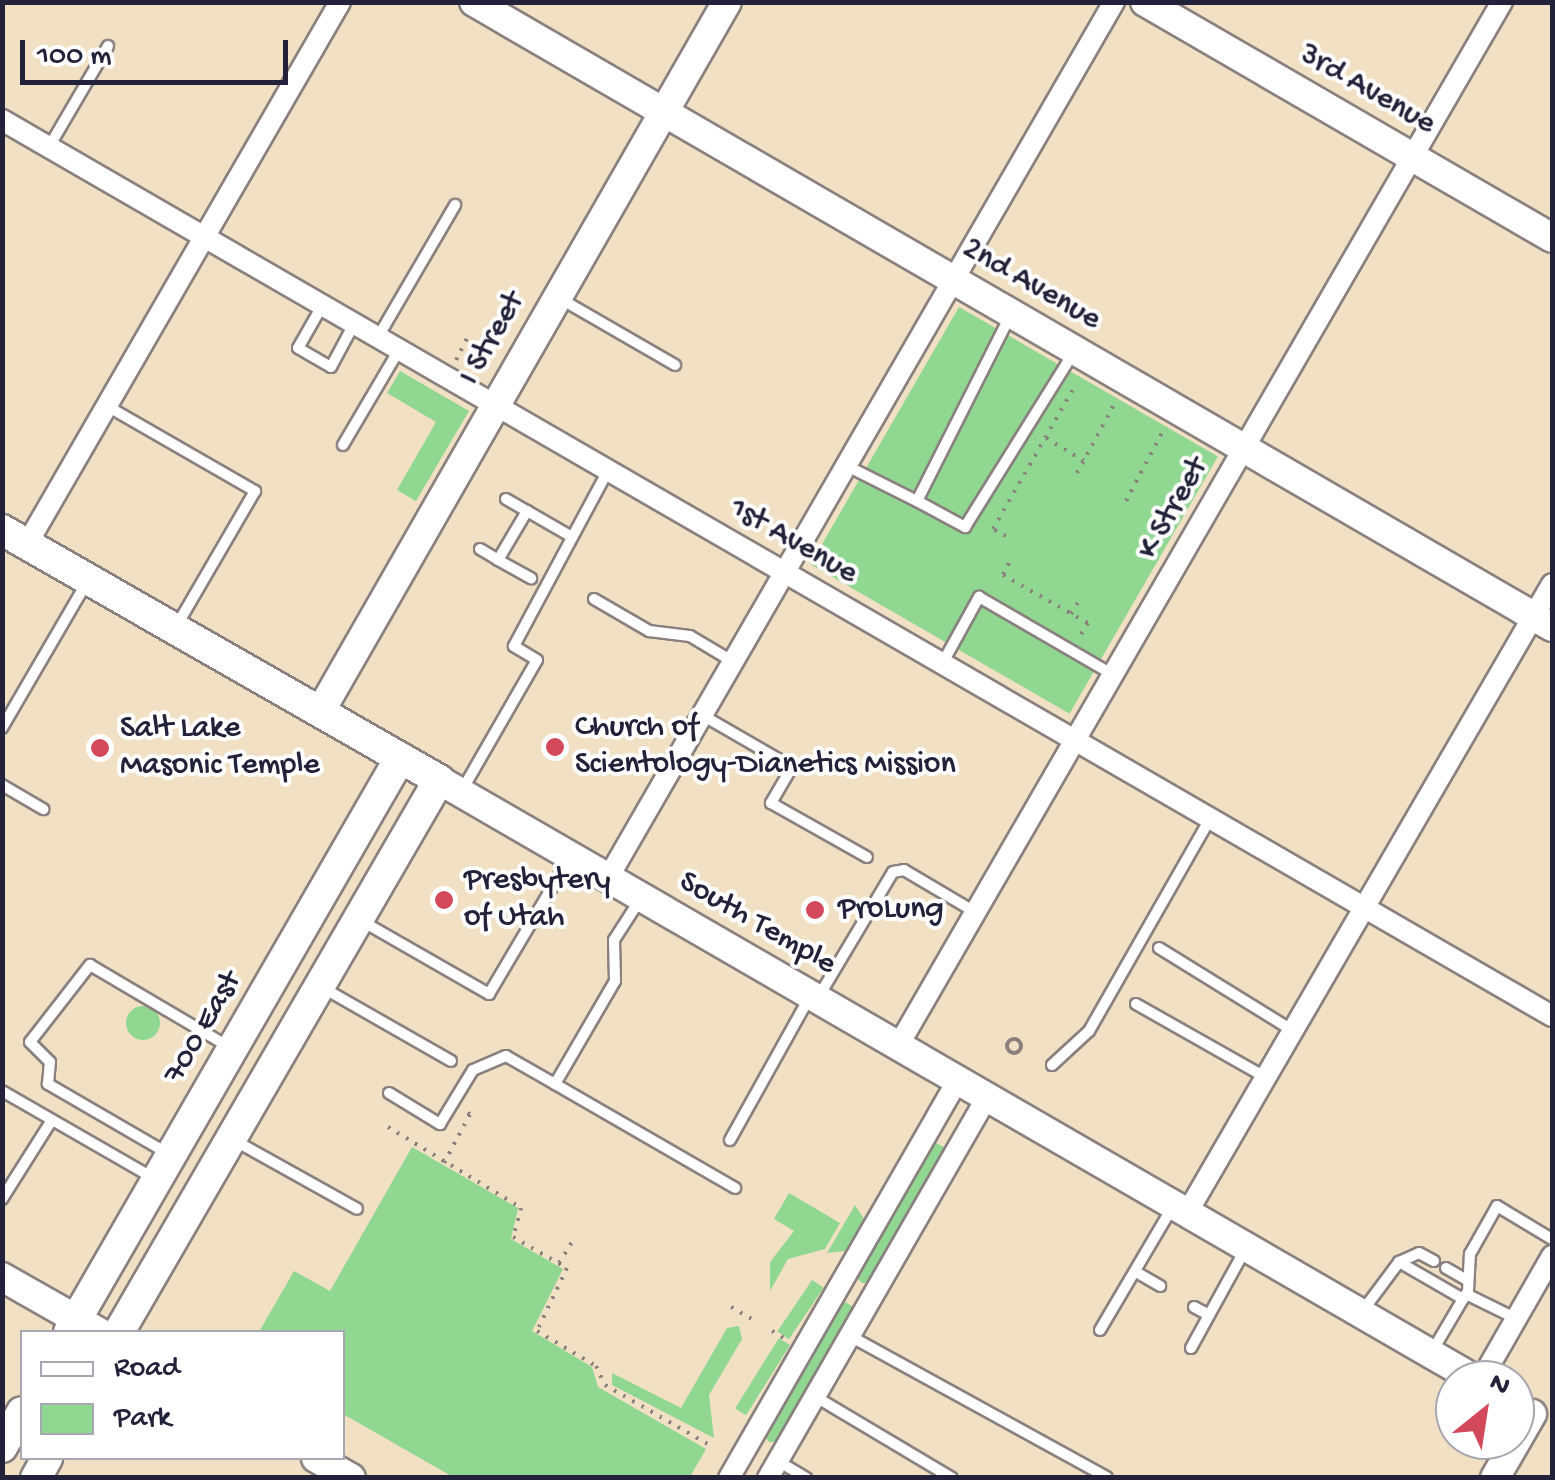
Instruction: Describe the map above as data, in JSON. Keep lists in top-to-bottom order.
{
  "streets": {
    "main road": ["South Temple", "700 East"],
    "street": [
      "3rd Avenue",
      "2nd Avenue",
      "I Street",
      "K Street",
      "1st Avenue"
    ]
  },
  "crossings": [
    ["3rd Avenue", "K Street"],
    ["2nd Avenue", "I Street"],
    ["2nd Avenue", "K Street"],
    ["I Street", "1st Avenue"],
    ["I Street", "South Temple"],
    ["K Street", "1st Avenue"],
    ["K Street", "South Temple"],
    ["South Temple", "700 East"]
  ],
  "places": [
    "Church of Scientology-Dianetics Mission",
    "Salt Lake Masonic Temple",
    "Presbytery of Utah",
    "ProLung"
  ],
  "legend": ["Road", "Park"],
  "scale_bar": "100 m",
  "north": "top right"
}
